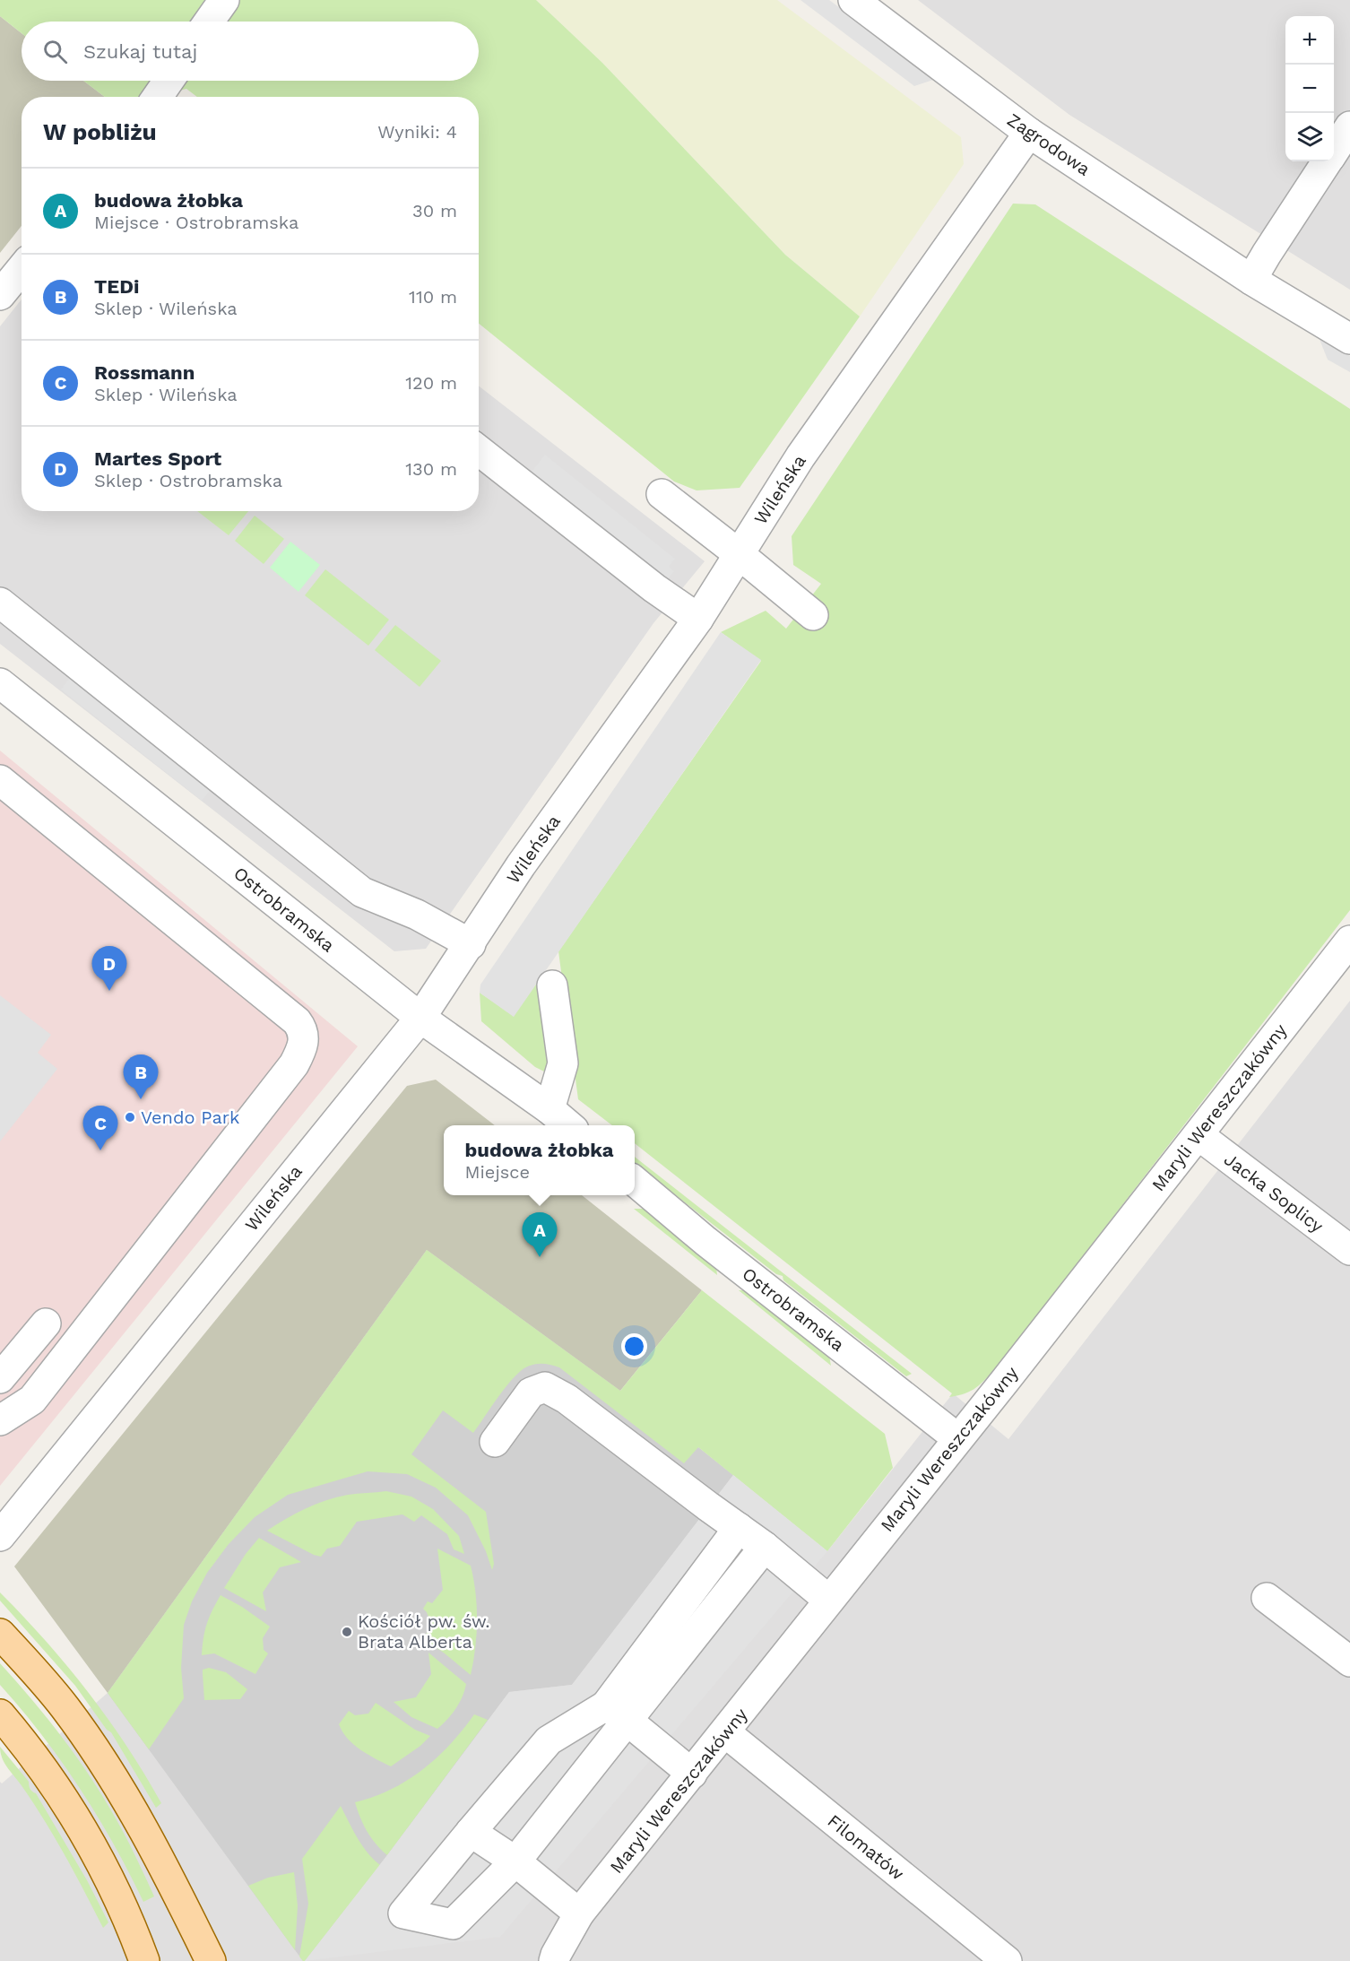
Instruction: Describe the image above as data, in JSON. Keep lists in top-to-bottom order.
{
  "streets": {
    "street": [
      "Zagrodowa",
      "Wileńska",
      "Ostrobramska",
      "Maryli Wereszczakówny",
      "Jacka Soplicy",
      "Filomatów"
    ]
  },
  "crossings": [
    ["Zagrodowa", "Wileńska"],
    ["Wileńska", "Ostrobramska"],
    ["Ostrobramska", "Maryli Wereszczakówny"],
    ["Maryli Wereszczakówny", "Jacka Soplicy"],
    ["Maryli Wereszczakówny", "Filomatów"]
  ],
  "places": ["Vendo Park", "Kościół pw. św. Brata Alberta"],
  "page": {
    "map_buttons": ["+", "−"],
    "search": "Szukaj tutaj",
    "heading": ["W pobliżu", "Wyniki: 4"],
    "list": [
      {
        "mark": "A",
        "name": "budowa żłobka",
        "note": "Miejsce · Ostrobramska",
        "value": "30 m"
      },
      {
        "mark": "B",
        "name": "TEDi",
        "note": "Sklep · Wileńska",
        "value": "110 m"
      },
      {
        "mark": "C",
        "name": "Rossmann",
        "note": "Sklep · Wileńska",
        "value": "120 m"
      },
      {
        "mark": "D",
        "name": "Martes Sport",
        "note": "Sklep · Ostrobramska",
        "value": "130 m"
      }
    ],
    "pins": [
      "D",
      "B",
      "C",
      "A"
    ],
    "popup": ["budowa żłobka", "Miejsce"]
  }
}
